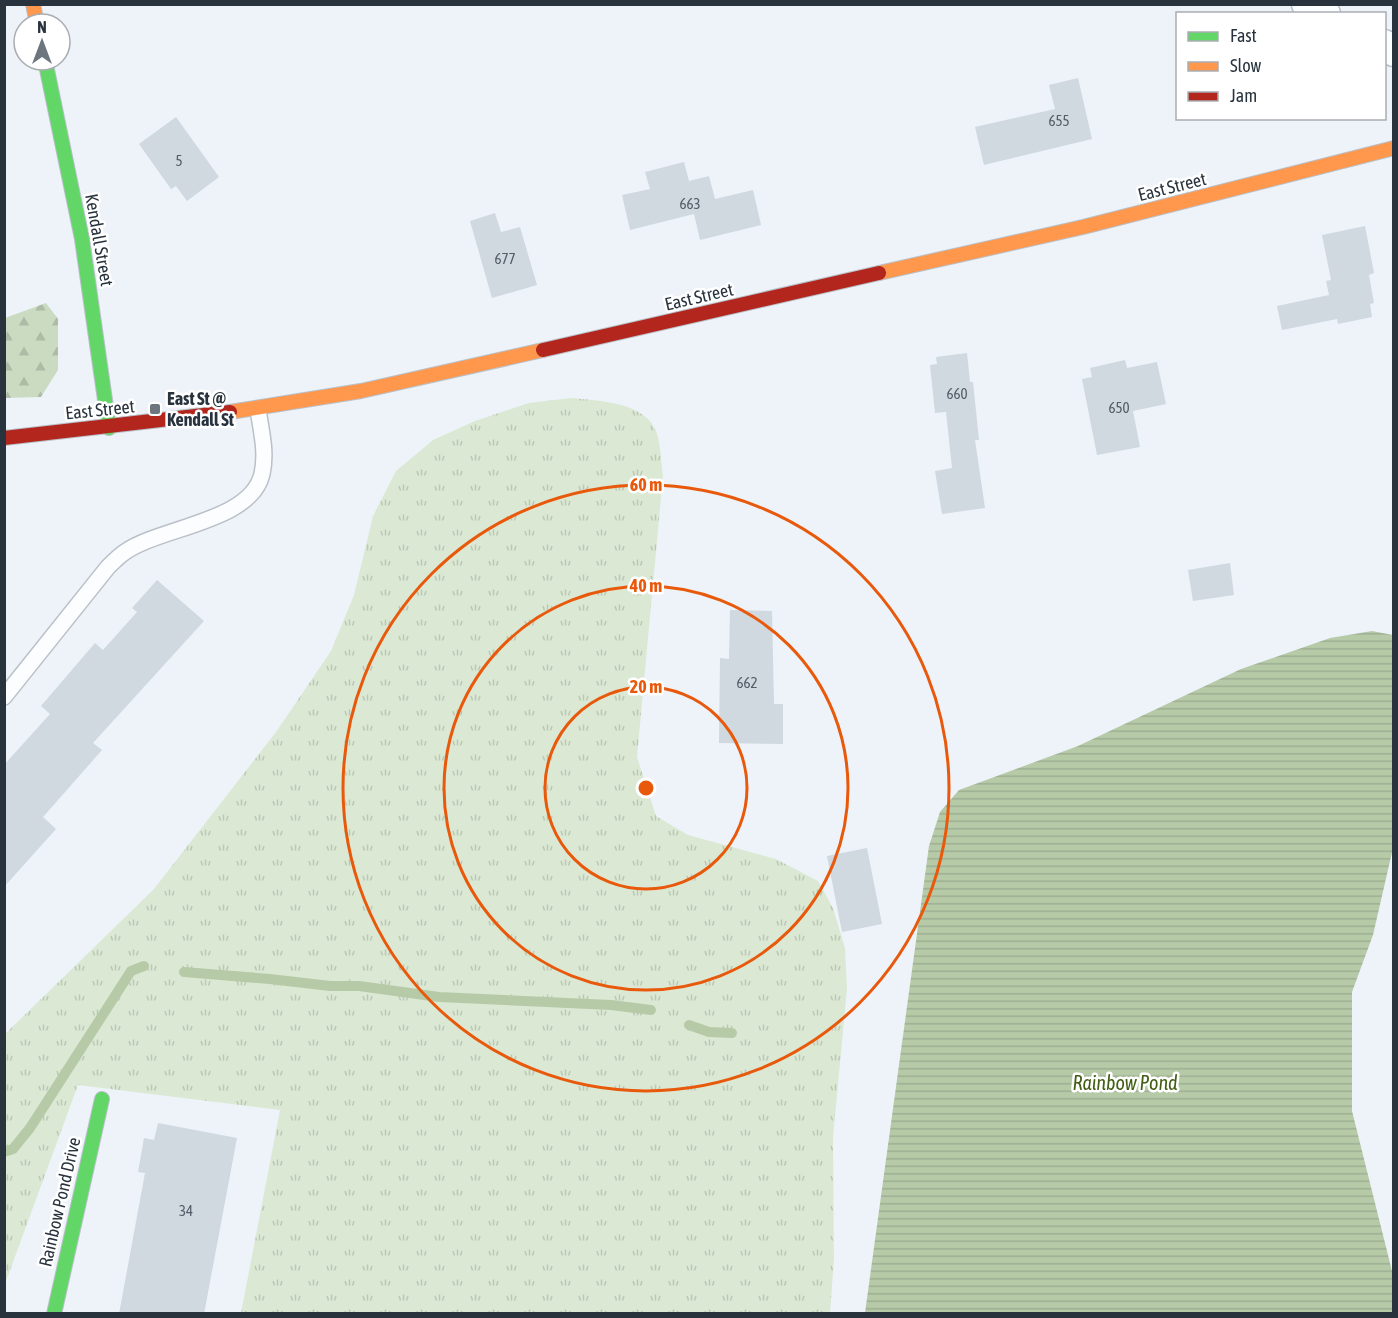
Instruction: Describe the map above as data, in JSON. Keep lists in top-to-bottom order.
{
  "streets": {
    "main road": ["East Street", "Kendall Street", "Rainbow Pond Drive"]
  },
  "crossings": [
    ["East Street", "Kendall Street"]
  ],
  "water": ["Rainbow Pond"],
  "places": {
    "transit": ["East St @ Kendall St"]
  },
  "house_numbers": [
    "655",
    "5",
    "663",
    "677",
    "660",
    "650",
    "662",
    "34"
  ],
  "legend": ["Fast", "Slow", "Jam"],
  "north": "top",
  "rings": ["60 m", "40 m", "20 m"]
}
